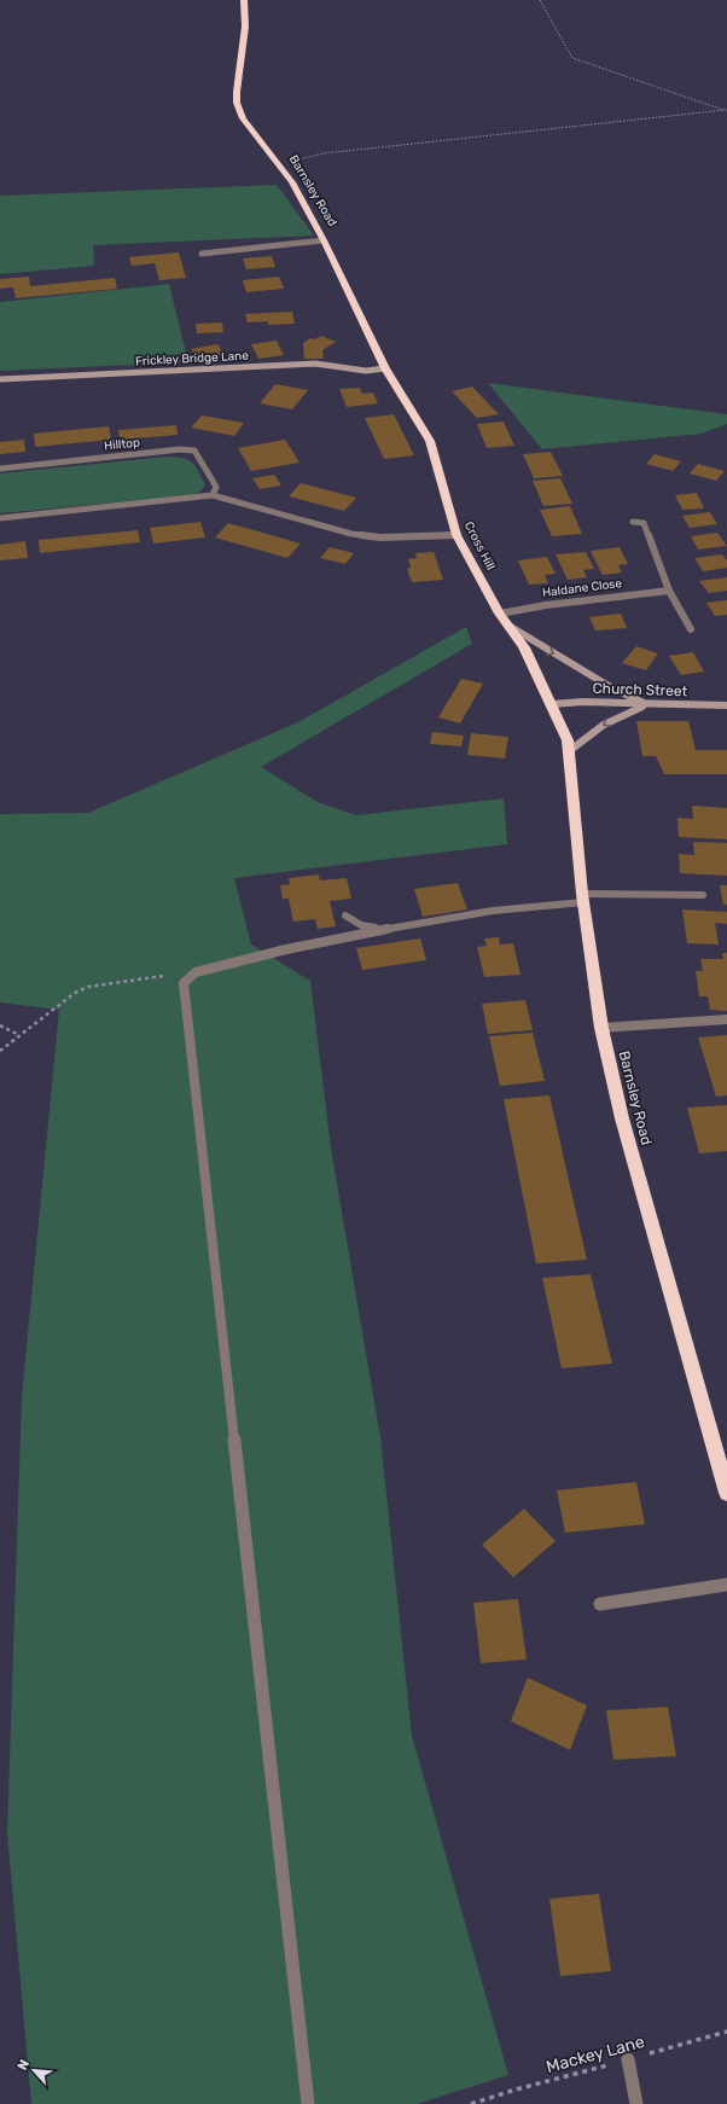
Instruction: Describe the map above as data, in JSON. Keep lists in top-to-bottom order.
{
  "streets": {
    "highway": ["Barnsley Road", "Cross Hill"],
    "street": [
      "Frickley Bridge Lane",
      "Hilltop",
      "Haldane Close",
      "Church Street"
    ],
    "path": ["Mackey Lane"]
  },
  "crossings": [
    ["Barnsley Road", "Frickley Bridge Lane"],
    ["Barnsley Road", "Cross Hill"],
    ["Barnsley Road", "Church Street"],
    ["Frickley Bridge Lane", "Cross Hill"],
    ["Cross Hill", "Haldane Close"],
    ["Cross Hill", "Church Street"]
  ],
  "north": "top left"
}
